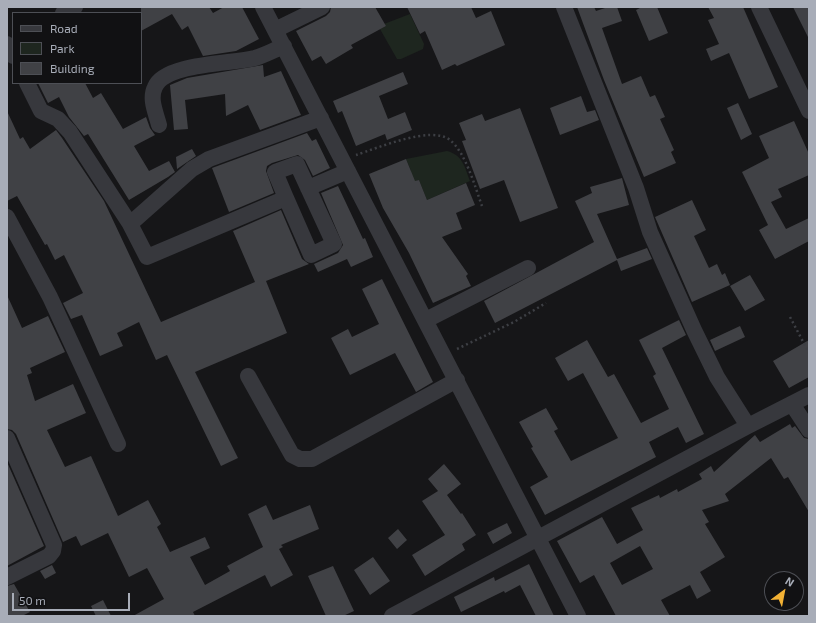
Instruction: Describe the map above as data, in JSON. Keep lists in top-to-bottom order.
{
  "legend": ["Road", "Park", "Building"],
  "scale_bar": "50 m",
  "north": "top right"
}
